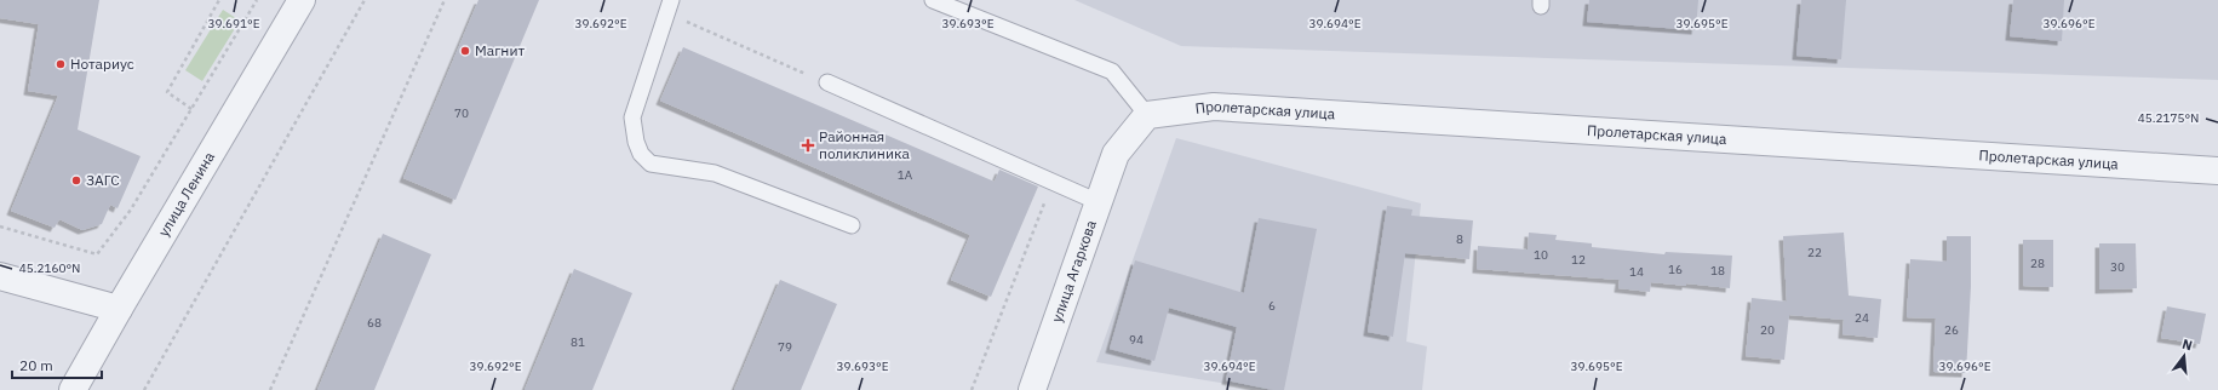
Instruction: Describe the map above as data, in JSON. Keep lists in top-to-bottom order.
{
  "streets": {
    "street": ["Пролетарская улица", "улица Ленина", "улица Агаркова"]
  },
  "crossings": [
    ["Пролетарская улица", "улица Агаркова"]
  ],
  "places": {
    "other": ["Магнит", "Нотариус", "ЗАГС"],
    "health": ["Районная поликлиника"]
  },
  "house_numbers": [
    "70",
    "1А",
    "8",
    "22",
    "10",
    "12",
    "28",
    "30",
    "16",
    "18",
    "14",
    "6",
    "24",
    "68",
    "20",
    "26",
    "94",
    "81",
    "79"
  ],
  "scale_bar": "20 m",
  "north": "top",
  "coordinates": [
    "39.691°E",
    "39.692°E",
    "39.693°E",
    "39.694°E",
    "39.695°E",
    "39.696°E",
    "45.2175°N",
    "45.2160°N"
  ]
}
